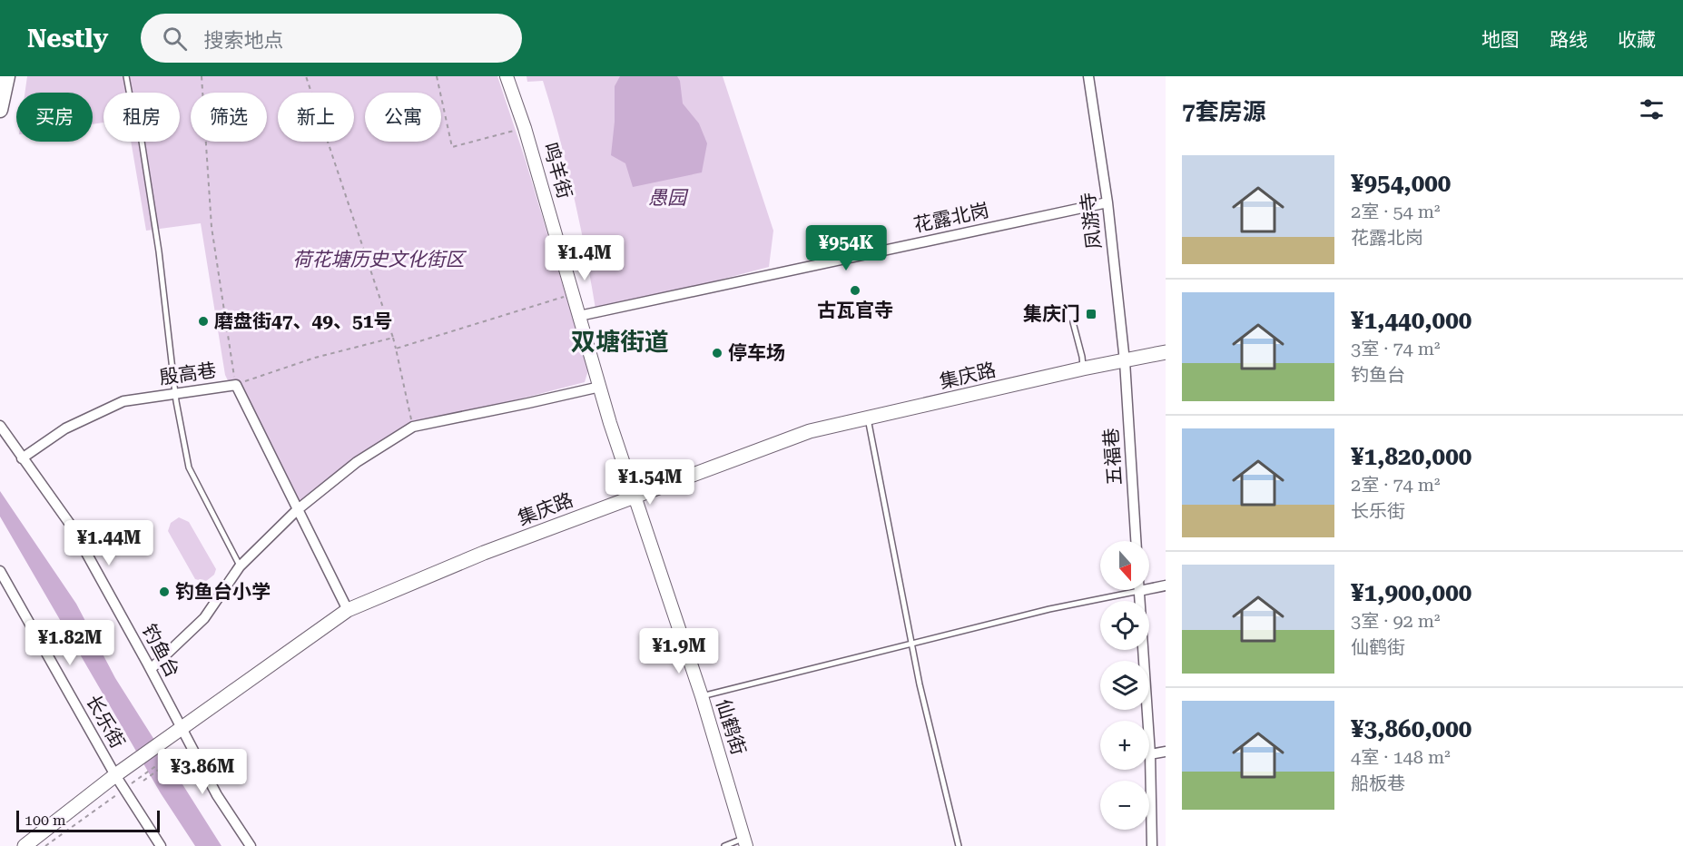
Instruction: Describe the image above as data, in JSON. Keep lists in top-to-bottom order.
{
  "streets": {
    "main road": ["集庆路"],
    "street": [
      "鸣羊街",
      "花露北岗",
      "凤游寺",
      "殷高巷",
      "五福巷",
      "钓鱼台",
      "长乐街",
      "仙鹤街"
    ]
  },
  "crossings": [
    ["鸣羊街", "花露北岗"],
    ["鸣羊街", "集庆路"],
    ["鸣羊街", "仙鹤街"],
    ["花露北岗", "凤游寺"],
    ["凤游寺", "集庆路"],
    ["凤游寺", "五福巷"],
    ["殷高巷", "集庆路"],
    ["殷高巷", "钓鱼台"],
    ["集庆路", "五福巷"],
    ["集庆路", "钓鱼台"],
    ["集庆路", "长乐街"],
    ["集庆路", "仙鹤街"]
  ],
  "districts": ["双塘街道"],
  "parks": ["愚园", "荷花塘历史文化街区"],
  "places": {
    "other": [
      "古瓦官寺",
      "磨盘街47、49、51号",
      "停车场",
      "钓鱼台小学"
    ],
    "transit": ["集庆门"]
  },
  "scale_bar": "100 m",
  "north": "bottom",
  "page": {
    "header": "Nestly",
    "search": "搜索地点",
    "nav": ["地图", "路线", "收藏"],
    "heading": "7套房源",
    "chip": [
      "买房",
      "租房",
      "筛选",
      "新上",
      "公寓"
    ],
    "list": [
      {
        "name": "¥954,000",
        "note": "2室 · 54 m² · 花露北岗"
      },
      {
        "name": "¥1,440,000",
        "note": "3室 · 74 m² · 钓鱼台"
      },
      {
        "name": "¥1,820,000",
        "note": "2室 · 74 m² · 长乐街"
      },
      {
        "name": "¥1,900,000",
        "note": "3室 · 92 m² · 仙鹤街"
      },
      {
        "name": "¥3,860,000",
        "note": "4室 · 148 m² · 船板巷"
      }
    ],
    "price": [
      "¥954K",
      "¥1.4M",
      "¥1.54M",
      "¥1.44M",
      "¥1.82M",
      "¥1.9M",
      "¥3.86M"
    ],
    "map_buttons": ["+", "−"],
    "scale": "100 m"
  }
}
